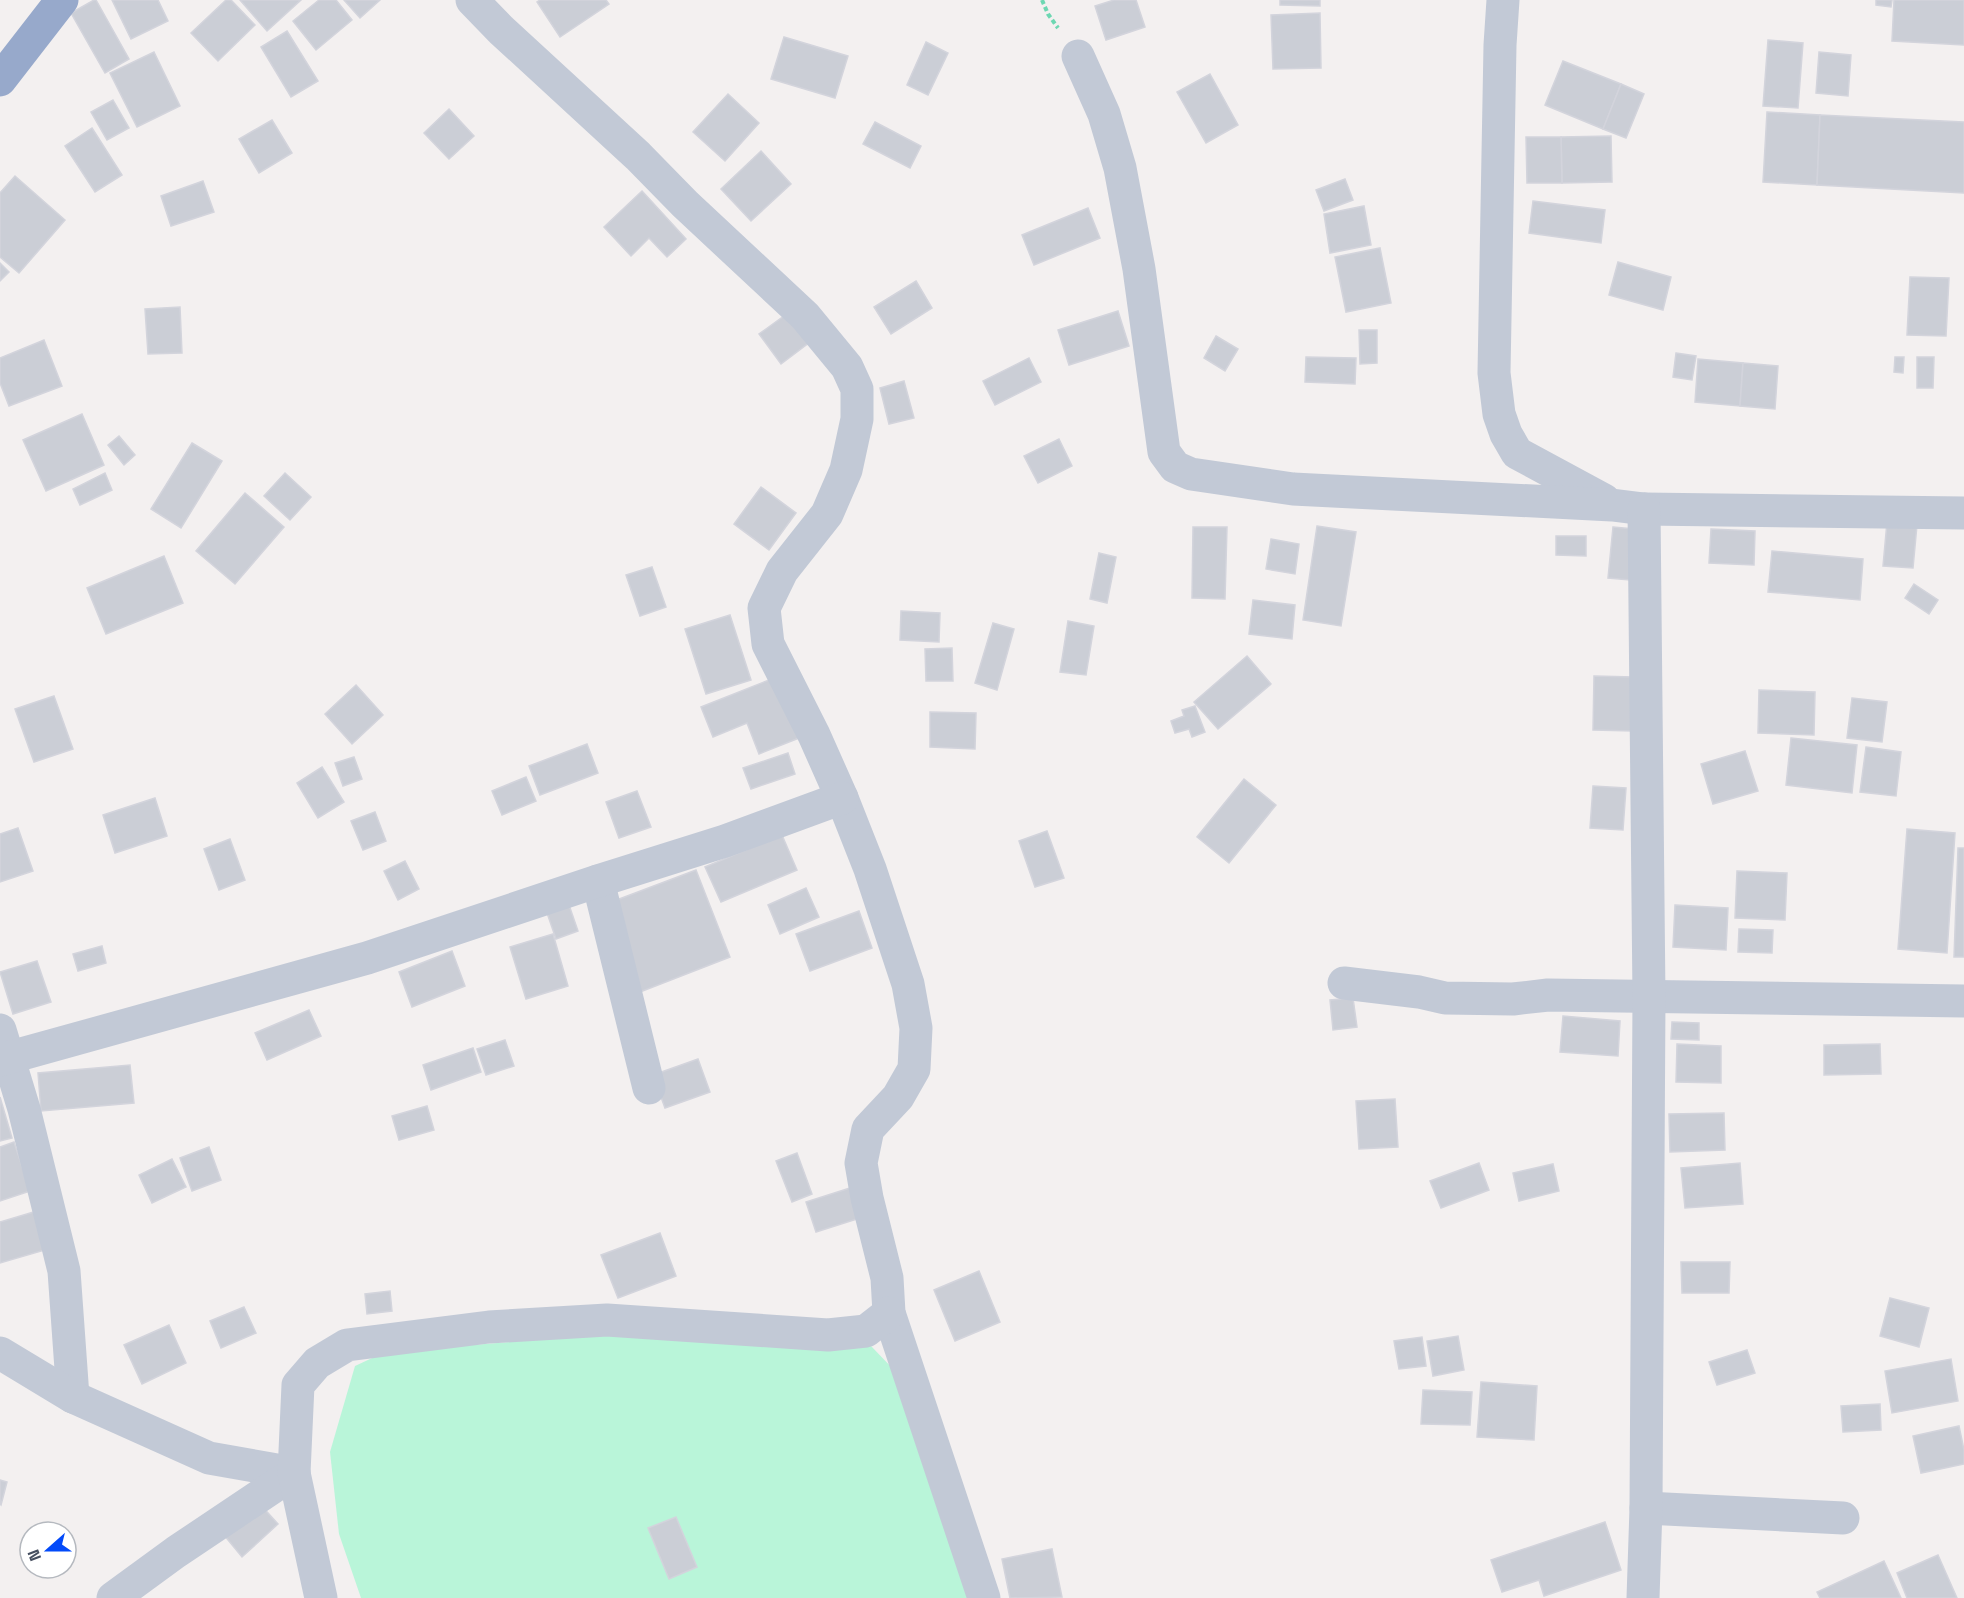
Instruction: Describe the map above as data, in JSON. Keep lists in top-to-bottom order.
{
  "north": "left"
}
